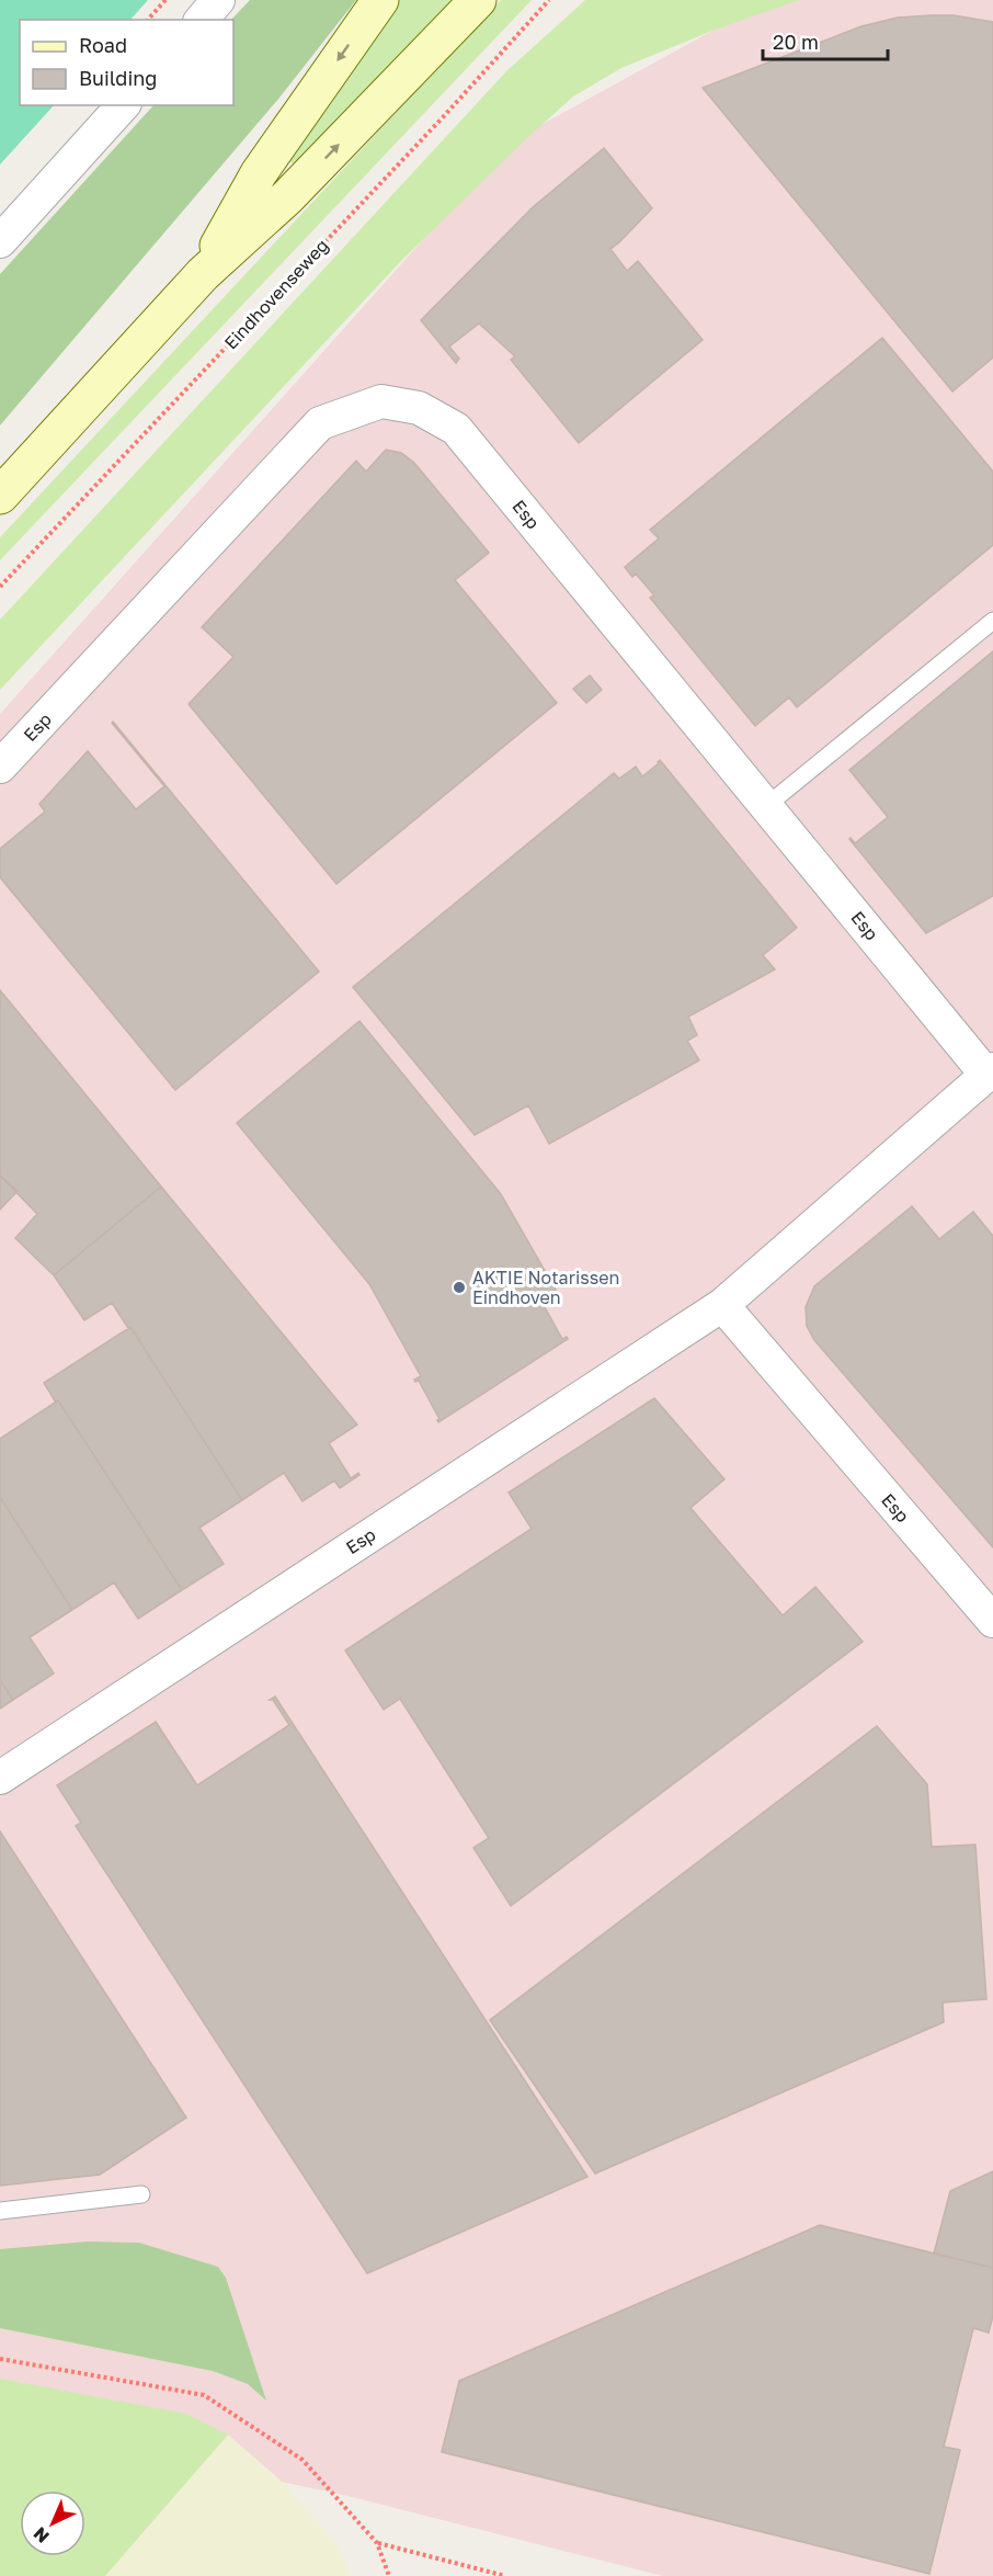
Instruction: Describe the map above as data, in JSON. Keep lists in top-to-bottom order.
{
  "streets": {
    "street": ["Esp"],
    "path": ["Eindhovenseweg"]
  },
  "places": ["AKTIE Notarissen Eindhoven"],
  "legend": ["Road", "Building"],
  "scale_bar": "20 m",
  "north": "bottom left"
}
